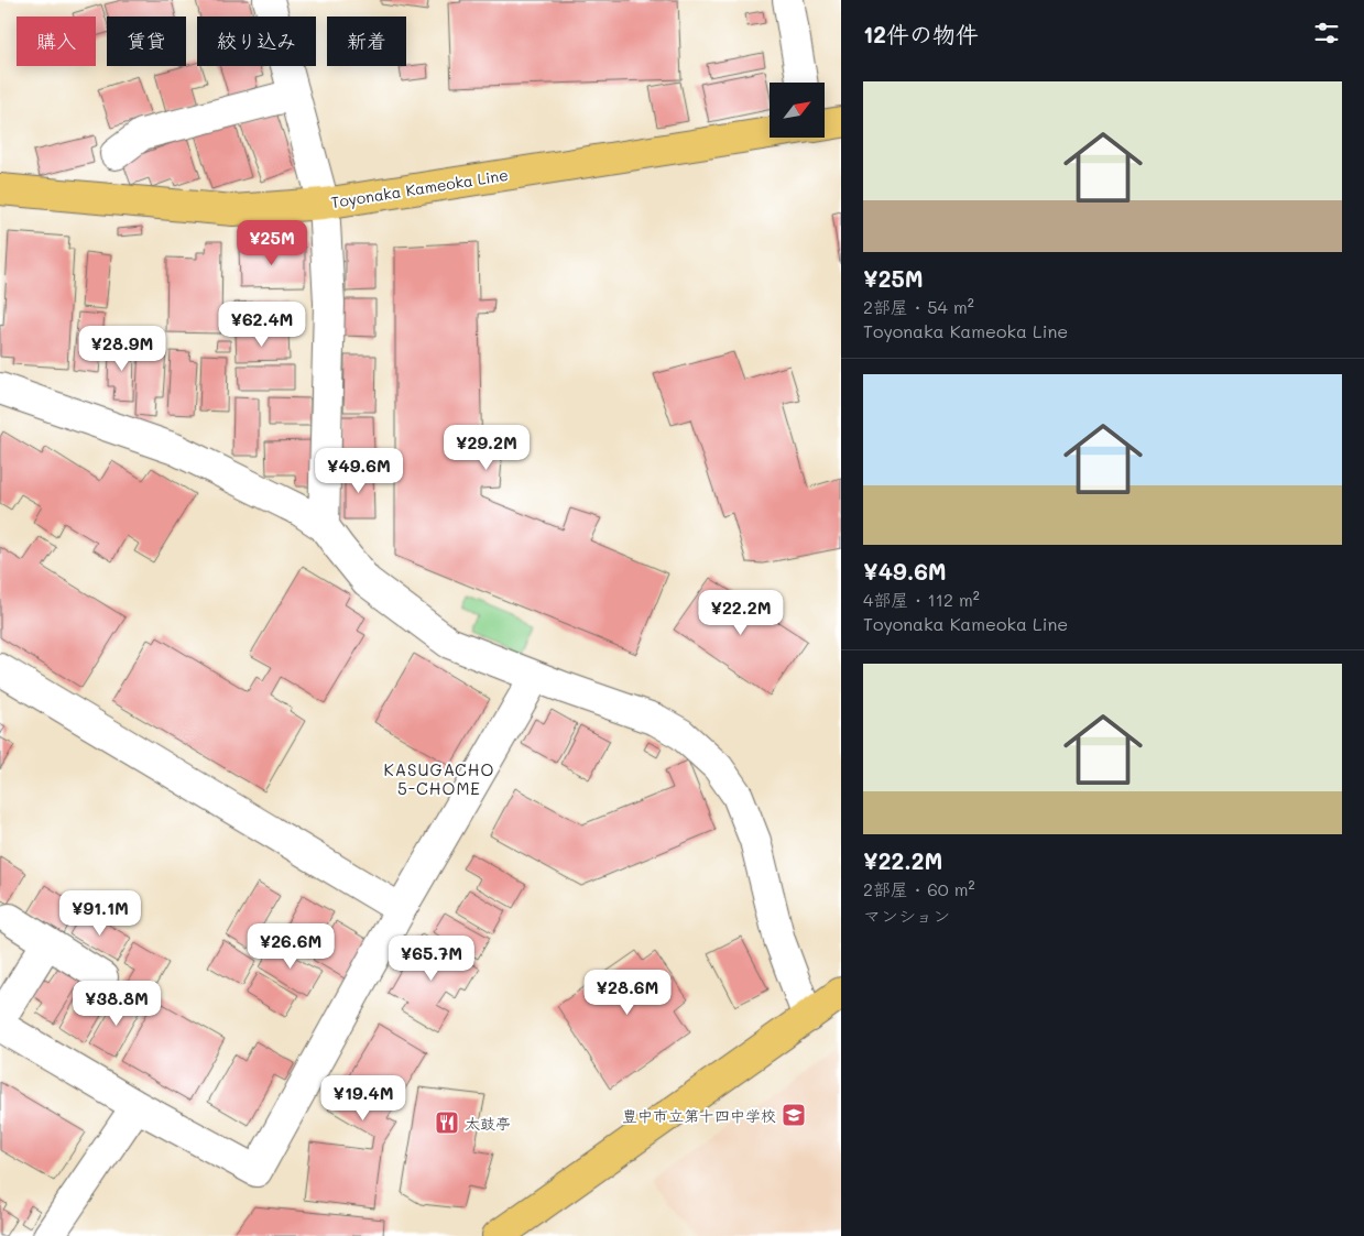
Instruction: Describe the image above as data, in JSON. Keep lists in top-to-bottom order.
{
  "streets": {
    "main road": ["Toyonaka Kameoka Line"]
  },
  "districts": ["KASUGACHO 5-CHOME"],
  "places": {
    "school or university": ["豊中市立第十四中学校"],
    "restaurant": ["太鼓亭"]
  },
  "north": "top right",
  "page": {
    "heading": "12件の物件",
    "chip": [
      "購入",
      "賃貸",
      "絞り込み",
      "新着"
    ],
    "list": [
      {
        "name": "¥25M",
        "note": "2部屋 · 54 m² · Toyonaka Kameoka Line"
      },
      {
        "name": "¥49.6M",
        "note": "4部屋 · 112 m² · Toyonaka Kameoka Line"
      },
      {
        "name": "¥22.2M",
        "note": "2部屋 · 60 m² · マンション"
      }
    ],
    "price": [
      "¥25M",
      "¥62.4M",
      "¥28.9M",
      "¥29.2M",
      "¥49.6M",
      "¥22.2M",
      "¥91.1M",
      "¥26.6M",
      "¥65.7M",
      "¥28.6M",
      "¥38.8M",
      "¥19.4M"
    ]
  }
}
